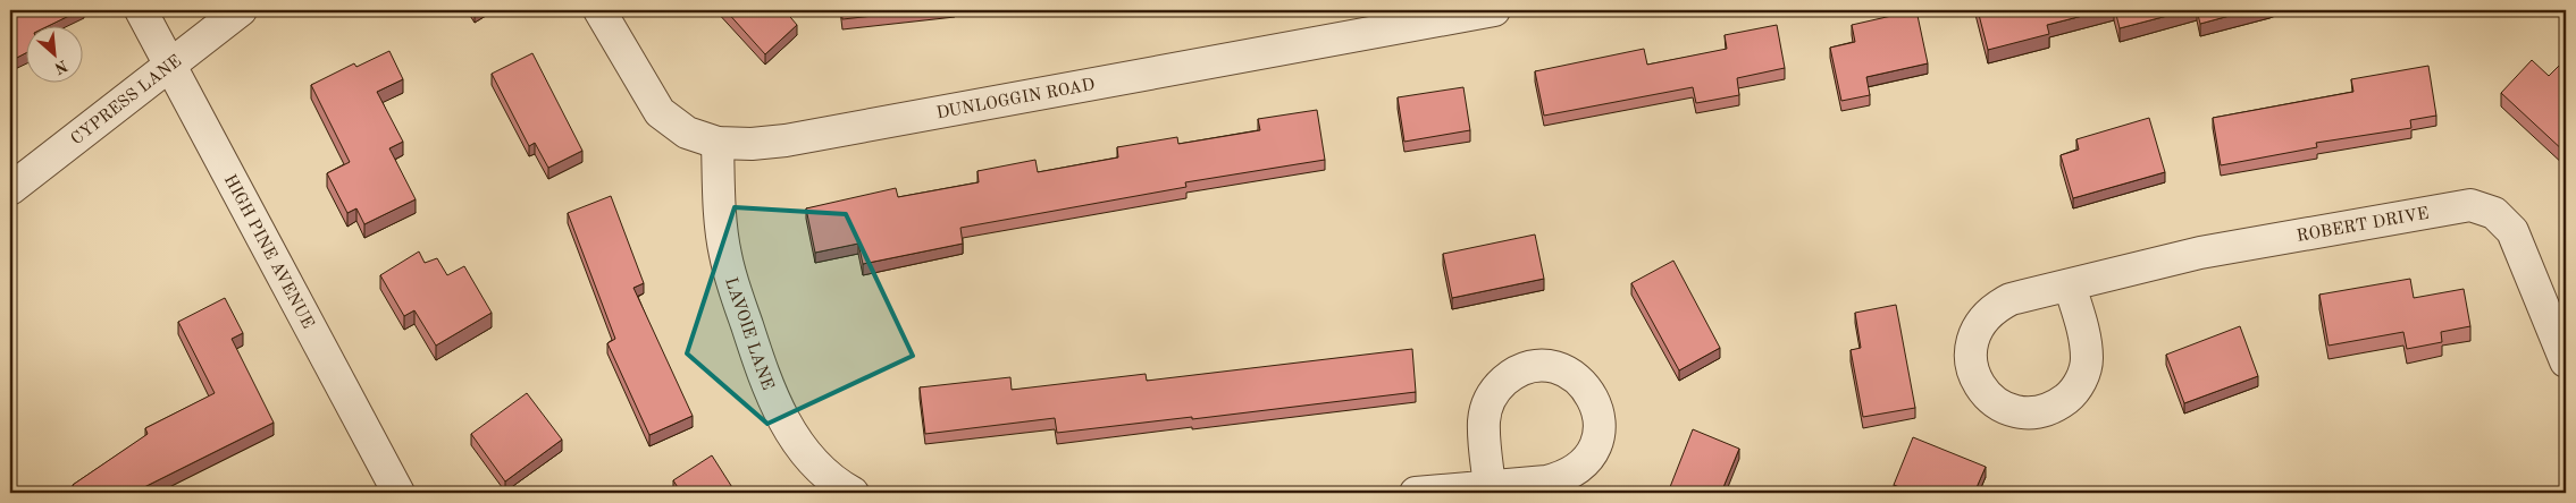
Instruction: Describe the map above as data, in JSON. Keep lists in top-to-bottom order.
{
  "streets": {
    "street": [
      "DUNLOGGIN ROAD",
      "CYPRESS LANE",
      "ROBERT DRIVE",
      "HIGH PINE AVENUE",
      "LAVOIE LANE"
    ]
  },
  "crossings": [
    ["DUNLOGGIN ROAD", "LAVOIE LANE"],
    ["CYPRESS LANE", "HIGH PINE AVENUE"]
  ],
  "north": "bottom right"
}
